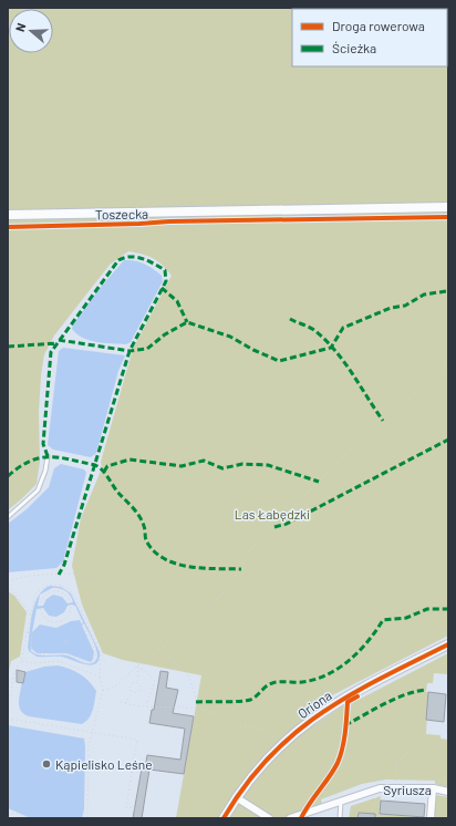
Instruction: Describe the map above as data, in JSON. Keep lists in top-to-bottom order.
{
  "streets": {
    "main road": ["Toszecka", "Oriona"],
    "street": ["Syriusza"]
  },
  "parks": ["Las Łabędzki"],
  "places": ["Kąpielisko Leśne"],
  "legend": ["Droga rowerowa", "Ścieżka"],
  "north": "left"
}
